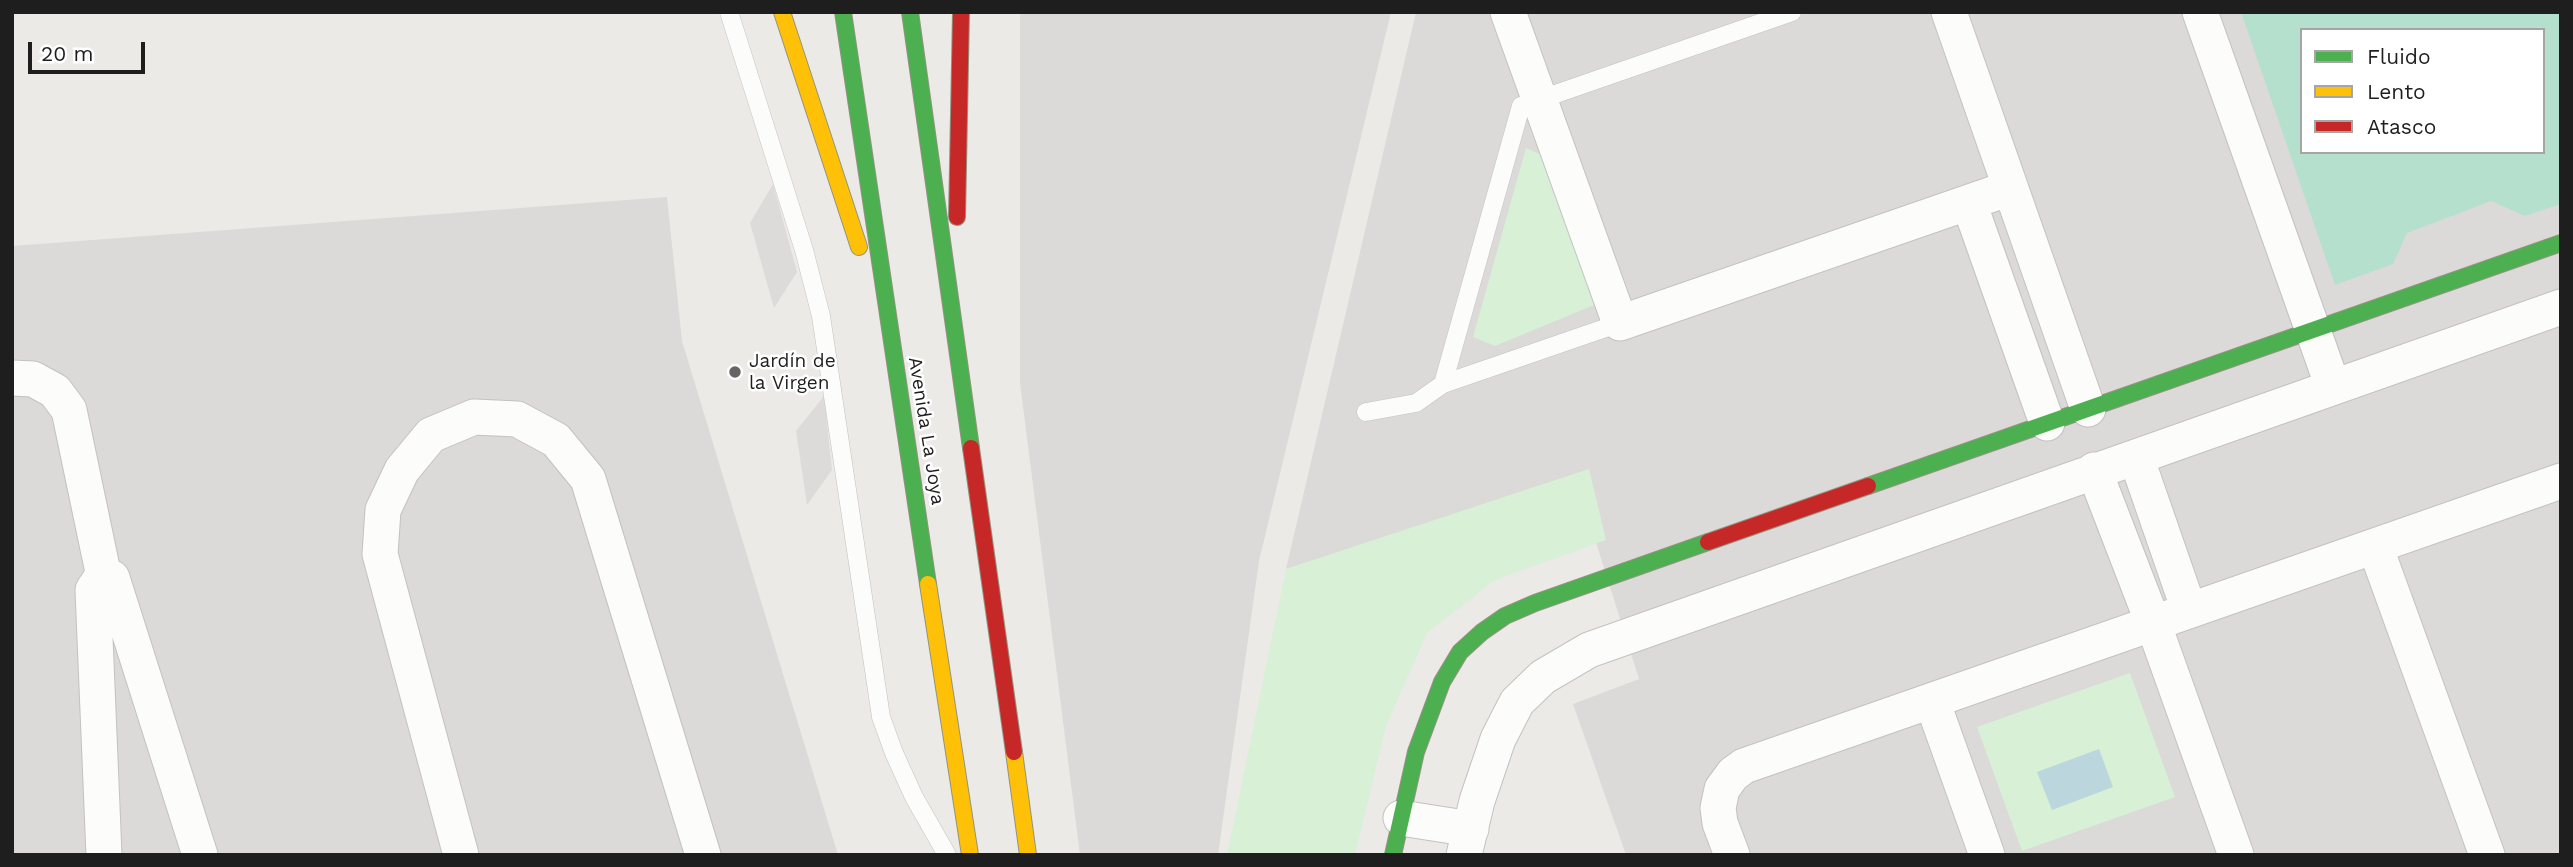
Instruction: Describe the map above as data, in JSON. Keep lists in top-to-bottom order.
{
  "streets": {
    "main road": ["Avenida La Joya"]
  },
  "places": ["Jardín de la Virgen"],
  "legend": ["Fluido", "Lento", "Atasco"],
  "scale_bar": "20 m"
}
